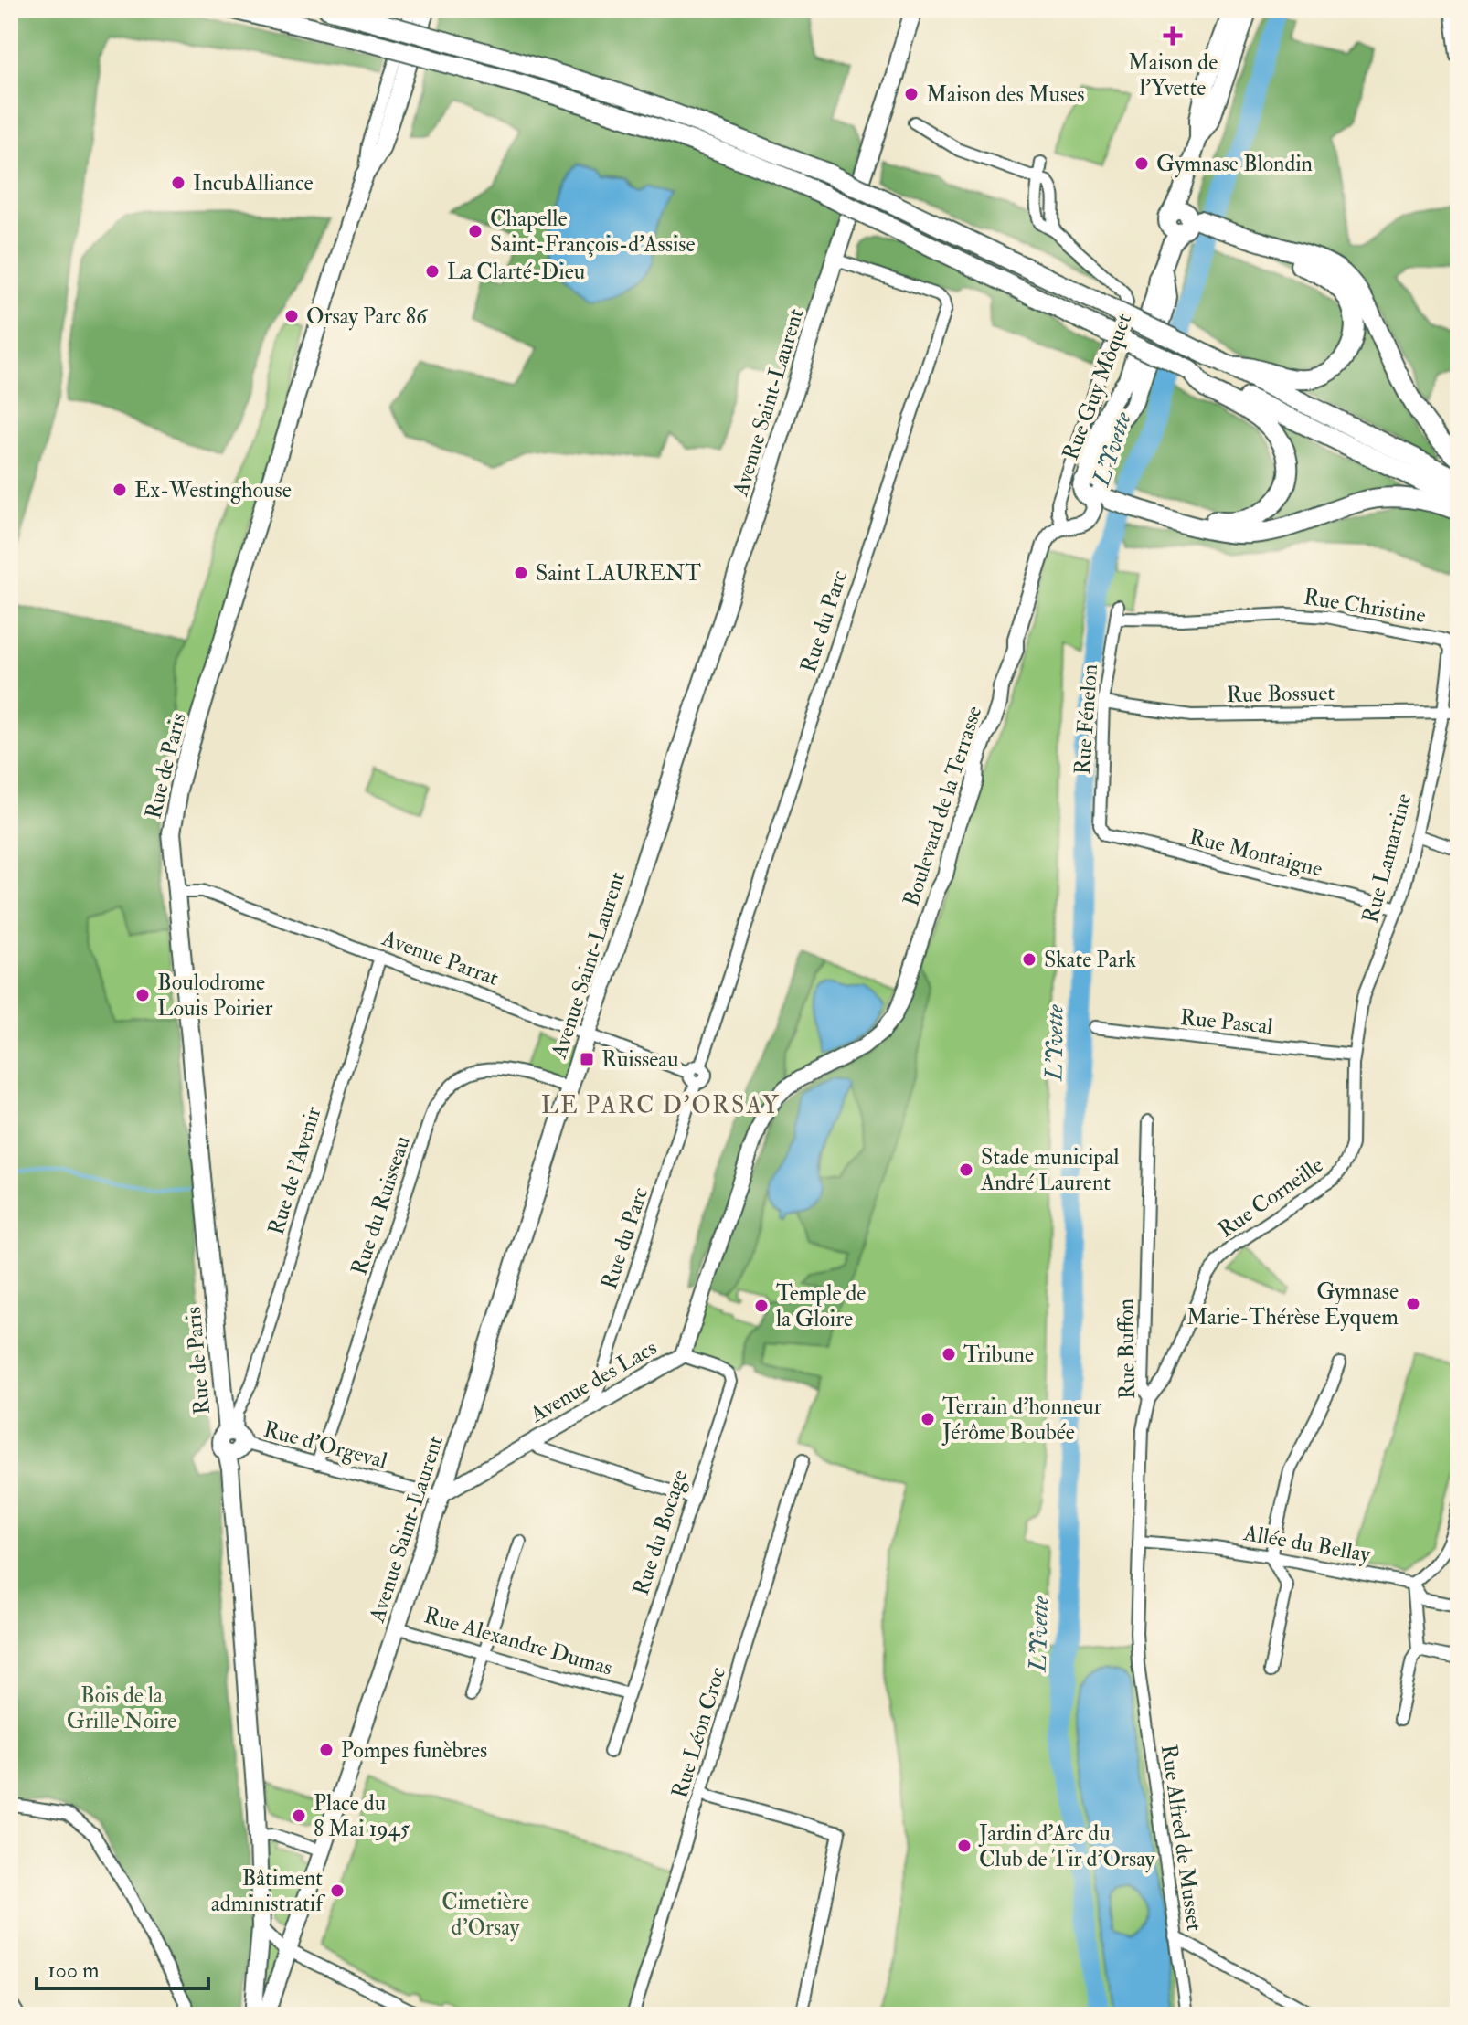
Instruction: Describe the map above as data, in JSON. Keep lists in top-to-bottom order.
{
  "streets": {
    "main road": ["Rue Guy Môquet", "Avenue Saint-Laurent", "Rue de Paris"],
    "street": [
      "Rue Christine",
      "Rue du Parc",
      "Rue Bossuet",
      "Rue Fénelon",
      "Boulevard de la Terrasse",
      "Rue Montaigne",
      "Rue Lamartine",
      "Avenue Parrat",
      "Rue Pascal",
      "Rue de l'Avenir",
      "Rue Corneille",
      "Rue du Ruisseau",
      "Rue Buffon",
      "Avenue des Lacs",
      "Rue d'Orgeval",
      "Rue du Bocage",
      "Allée du Bellay",
      "Rue Alexandre Dumas",
      "Rue Léon Croc",
      "Rue Alfred de Musset"
    ]
  },
  "crossings": [
    ["Avenue Saint-Laurent", "Rue du Parc"],
    ["Avenue Saint-Laurent", "Avenue Parrat"],
    ["Avenue Saint-Laurent", "Rue du Ruisseau"],
    ["Avenue Saint-Laurent", "Avenue des Lacs"],
    ["Avenue Saint-Laurent", "Rue d'Orgeval"],
    ["Avenue Saint-Laurent", "Rue Alexandre Dumas"],
    ["Rue Christine", "Rue Bossuet"],
    ["Rue Christine", "Rue Fénelon"],
    ["Rue Christine", "Rue Lamartine"],
    ["Rue du Parc", "Avenue Parrat"],
    ["Rue du Parc", "Avenue des Lacs"],
    ["Rue Bossuet", "Rue Fénelon"],
    ["Rue Bossuet", "Rue Lamartine"],
    ["Rue Fénelon", "Rue Montaigne"],
    ["Rue de Paris", "Avenue Parrat"],
    ["Rue de Paris", "Rue de l'Avenir"],
    ["Rue de Paris", "Rue d'Orgeval"],
    ["Boulevard de la Terrasse", "Avenue des Lacs"],
    ["Rue Montaigne", "Rue Lamartine"],
    ["Rue Lamartine", "Rue Pascal"],
    ["Rue Lamartine", "Rue Corneille"],
    ["Avenue Parrat", "Rue de l'Avenir"],
    ["Rue Pascal", "Rue Corneille"],
    ["Rue de l'Avenir", "Rue d'Orgeval"],
    ["Rue Corneille", "Rue Buffon"],
    ["Rue du Ruisseau", "Rue d'Orgeval"],
    ["Rue Buffon", "Allée du Bellay"],
    ["Rue Buffon", "Rue Alfred de Musset"],
    ["Avenue des Lacs", "Rue d'Orgeval"],
    ["Avenue des Lacs", "Rue du Bocage"],
    ["Rue du Bocage", "Rue Alexandre Dumas"]
  ],
  "districts": ["LE PARC D'ORSAY"],
  "water": ["L'Yvette"],
  "parks": ["Bois de la Grille Noire", "Cimetière d'Orsay"],
  "places": {
    "health": ["Maison de l'Yvette"],
    "other": [
      "Maison des Muses",
      "Gymnase Blondin",
      "IncubAlliance",
      "Chapelle Saint-François-d'Assise",
      "La Clarté-Dieu",
      "Orsay Parc 86",
      "Ex-Westinghouse",
      "Saint LAURENT",
      "Skate Park",
      "Boulodrome Louis Poirier",
      "Stade municipal André Laurent",
      "Gymnase Marie-Thérèse Eyquem",
      "Temple de la Gloire",
      "Tribune",
      "Terrain d'honneur Jérôme Boubée",
      "Pompes funèbres",
      "Place du 8 Mai 1945",
      "Jardin d'Arc du Club de Tir d'Orsay",
      "Bâtiment administratif"
    ],
    "transit": ["Ruisseau"]
  },
  "scale_bar": "100 m"
}
